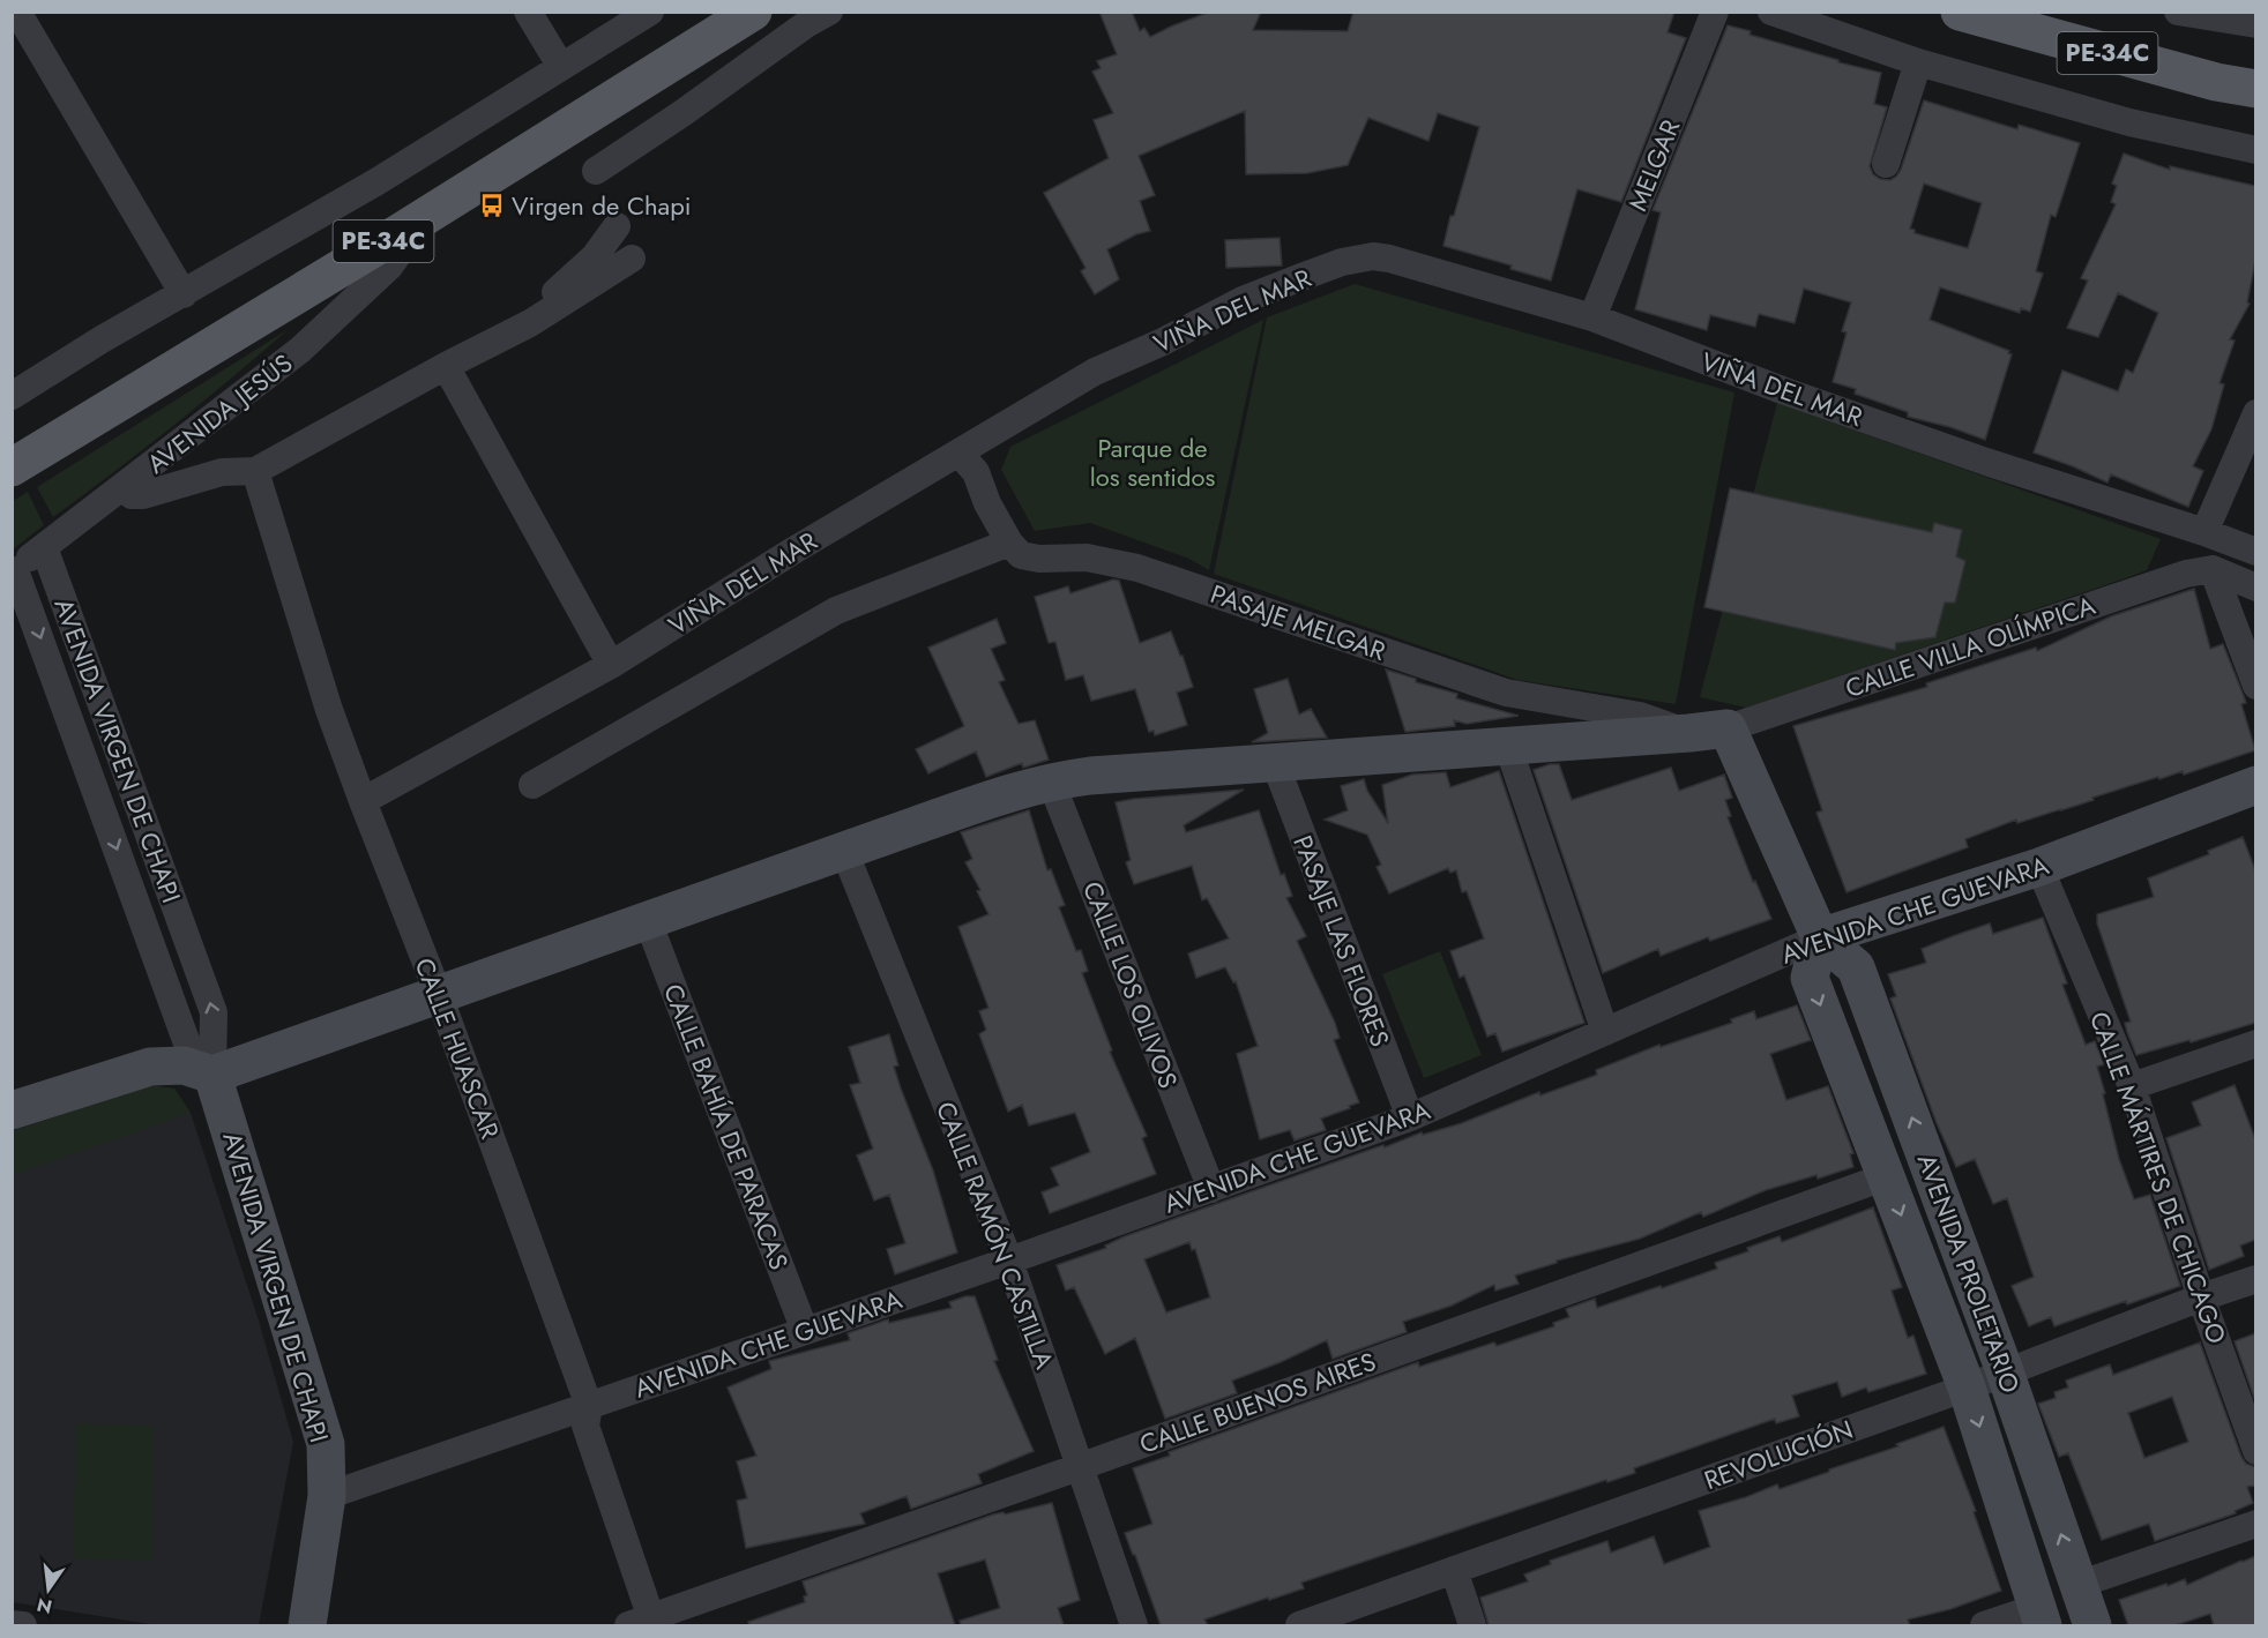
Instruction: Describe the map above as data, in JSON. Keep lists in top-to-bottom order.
{
  "streets": {
    "main road": ["PE-34C"],
    "street": [
      "MELGAR",
      "VIÑA DEL MAR",
      "AVENIDA JESÚS",
      "PASAJE MELGAR",
      "CALLE VILLA OLÍMPICA",
      "AVENIDA VIRGEN DE CHAPI",
      "AVENIDA CHE GUEVARA",
      "PASAJE LAS FLORES",
      "CALLE LOS OLIVOS",
      "CALLE HUASCAR",
      "CALLE BAHÍA DE PARACAS",
      "CALLE MÁRTIRES DE CHICAGO",
      "CALLE RAMÓN CASTILLA",
      "AVENIDA PROLETARIO",
      "CALLE BUENOS AIRES",
      "REVOLUCIÓN"
    ]
  },
  "crossings": [
    ["PE-34C", "AVENIDA JESÚS"],
    ["MELGAR", "VIÑA DEL MAR"],
    ["VIÑA DEL MAR", "CALLE HUASCAR"],
    ["AVENIDA JESÚS", "AVENIDA VIRGEN DE CHAPI"],
    ["CALLE VILLA OLÍMPICA", "AVENIDA PROLETARIO"],
    ["AVENIDA VIRGEN DE CHAPI", "AVENIDA CHE GUEVARA"],
    ["AVENIDA CHE GUEVARA", "PASAJE LAS FLORES"],
    ["AVENIDA CHE GUEVARA", "CALLE LOS OLIVOS"],
    ["AVENIDA CHE GUEVARA", "CALLE HUASCAR"],
    ["AVENIDA CHE GUEVARA", "CALLE BAHÍA DE PARACAS"],
    ["AVENIDA CHE GUEVARA", "CALLE MÁRTIRES DE CHICAGO"],
    ["AVENIDA CHE GUEVARA", "CALLE RAMÓN CASTILLA"],
    ["AVENIDA CHE GUEVARA", "AVENIDA PROLETARIO"],
    ["CALLE HUASCAR", "CALLE BUENOS AIRES"],
    ["CALLE MÁRTIRES DE CHICAGO", "REVOLUCIÓN"],
    ["CALLE RAMÓN CASTILLA", "CALLE BUENOS AIRES"],
    ["AVENIDA PROLETARIO", "CALLE BUENOS AIRES"],
    ["AVENIDA PROLETARIO", "REVOLUCIÓN"]
  ],
  "parks": ["Parque de los sentidos"],
  "places": {
    "bus stop": ["Virgen de Chapi"]
  },
  "north": "bottom"
}
